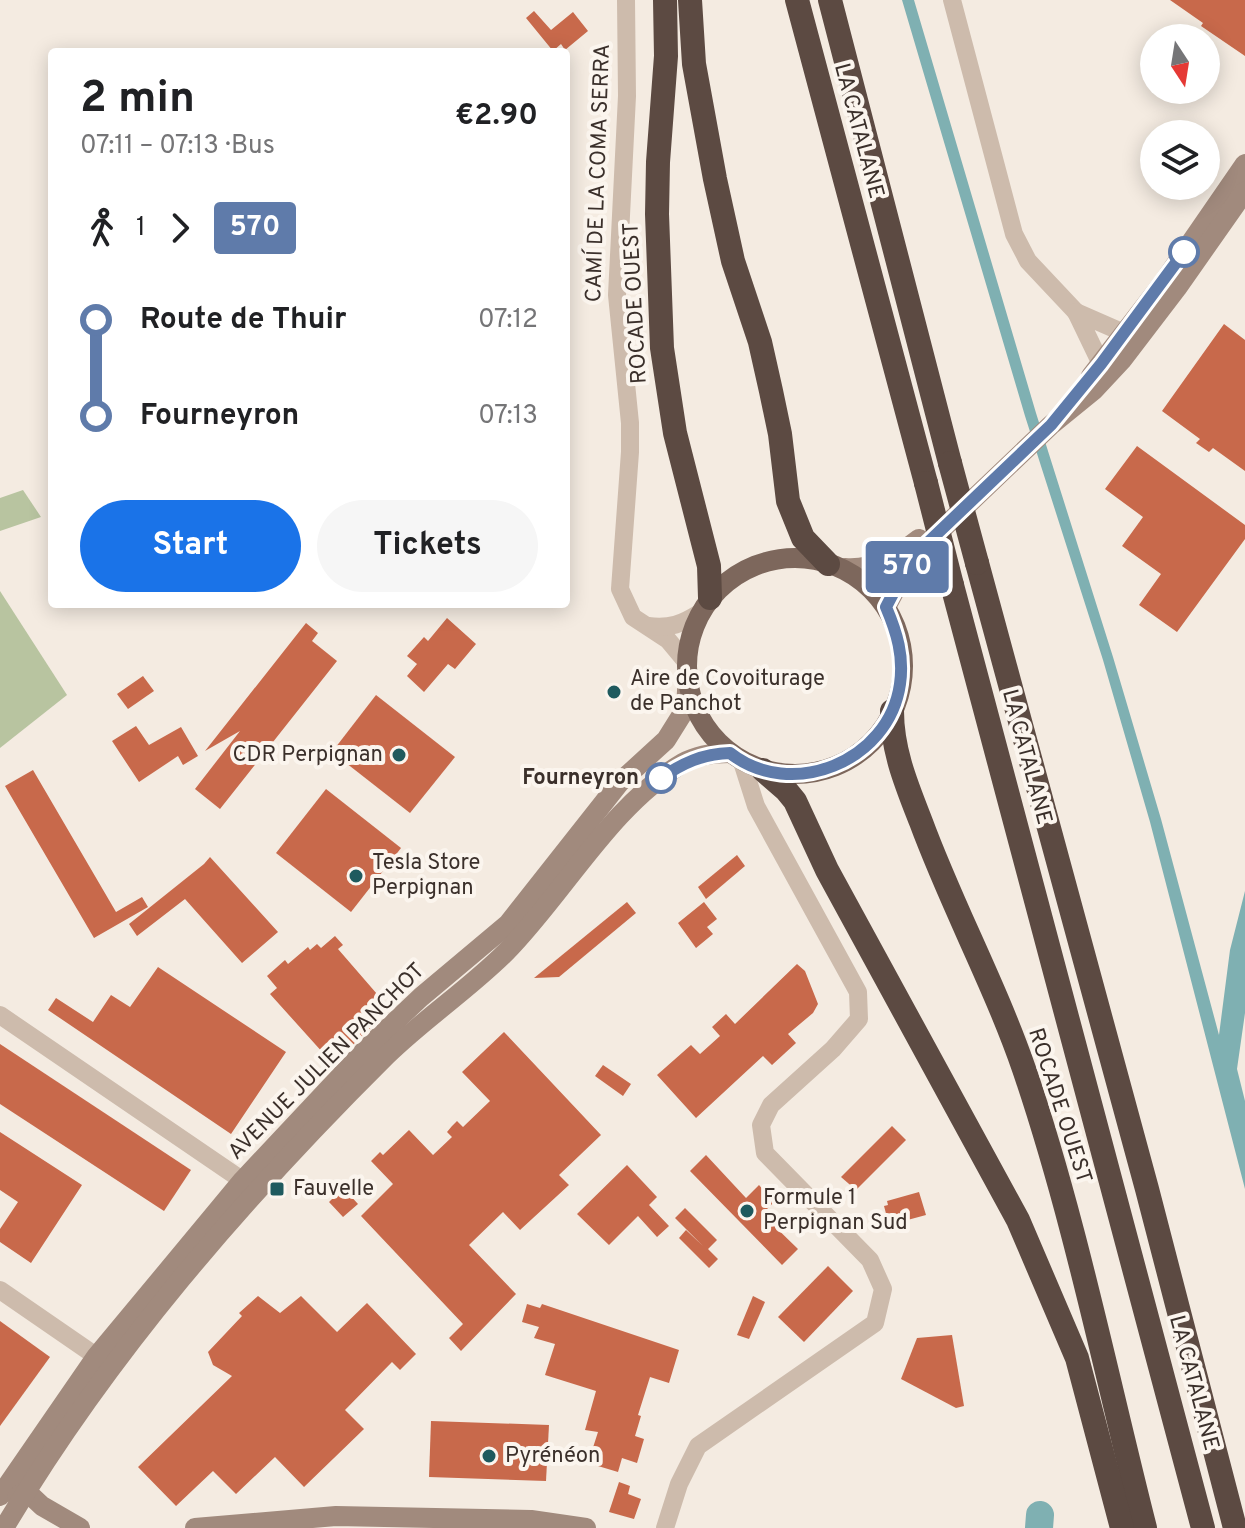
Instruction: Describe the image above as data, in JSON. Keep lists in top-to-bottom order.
{
  "streets": {
    "highway": ["LA CATALANE", "ROCADE OUEST"],
    "main road": ["AVENUE JULIEN PANCHOT"],
    "street": ["CAMÍ DE LA COMA SERRA"]
  },
  "crossings": [
    ["CAMÍ DE LA COMA SERRA", "ROCADE OUEST"],
    ["CAMÍ DE LA COMA SERRA", "AVENUE JULIEN PANCHOT"],
    ["ROCADE OUEST", "AVENUE JULIEN PANCHOT"]
  ],
  "places": {
    "other": [
      "Aire de Covoiturage de Panchot",
      "CDR Perpignan",
      "Fourneyron",
      "Tesla Store Perpignan",
      "Formule 1 Perpignan Sud",
      "Pyrénéon"
    ],
    "transit": ["Fauvelle"]
  },
  "lines": ["bus line 570"],
  "north": "bottom",
  "page": {
    "on_map": "570",
    "heading": ["2 min", "07:11 – 07:13 · Bus", "€2.90"],
    "legs": ["1", "570"],
    "list": [
      {
        "name": "Route de Thuir",
        "value": "07:12"
      },
      {
        "name": "Fourneyron",
        "value": "07:13"
      }
    ],
    "buttons": ["Start", "Tickets"]
  }
}
